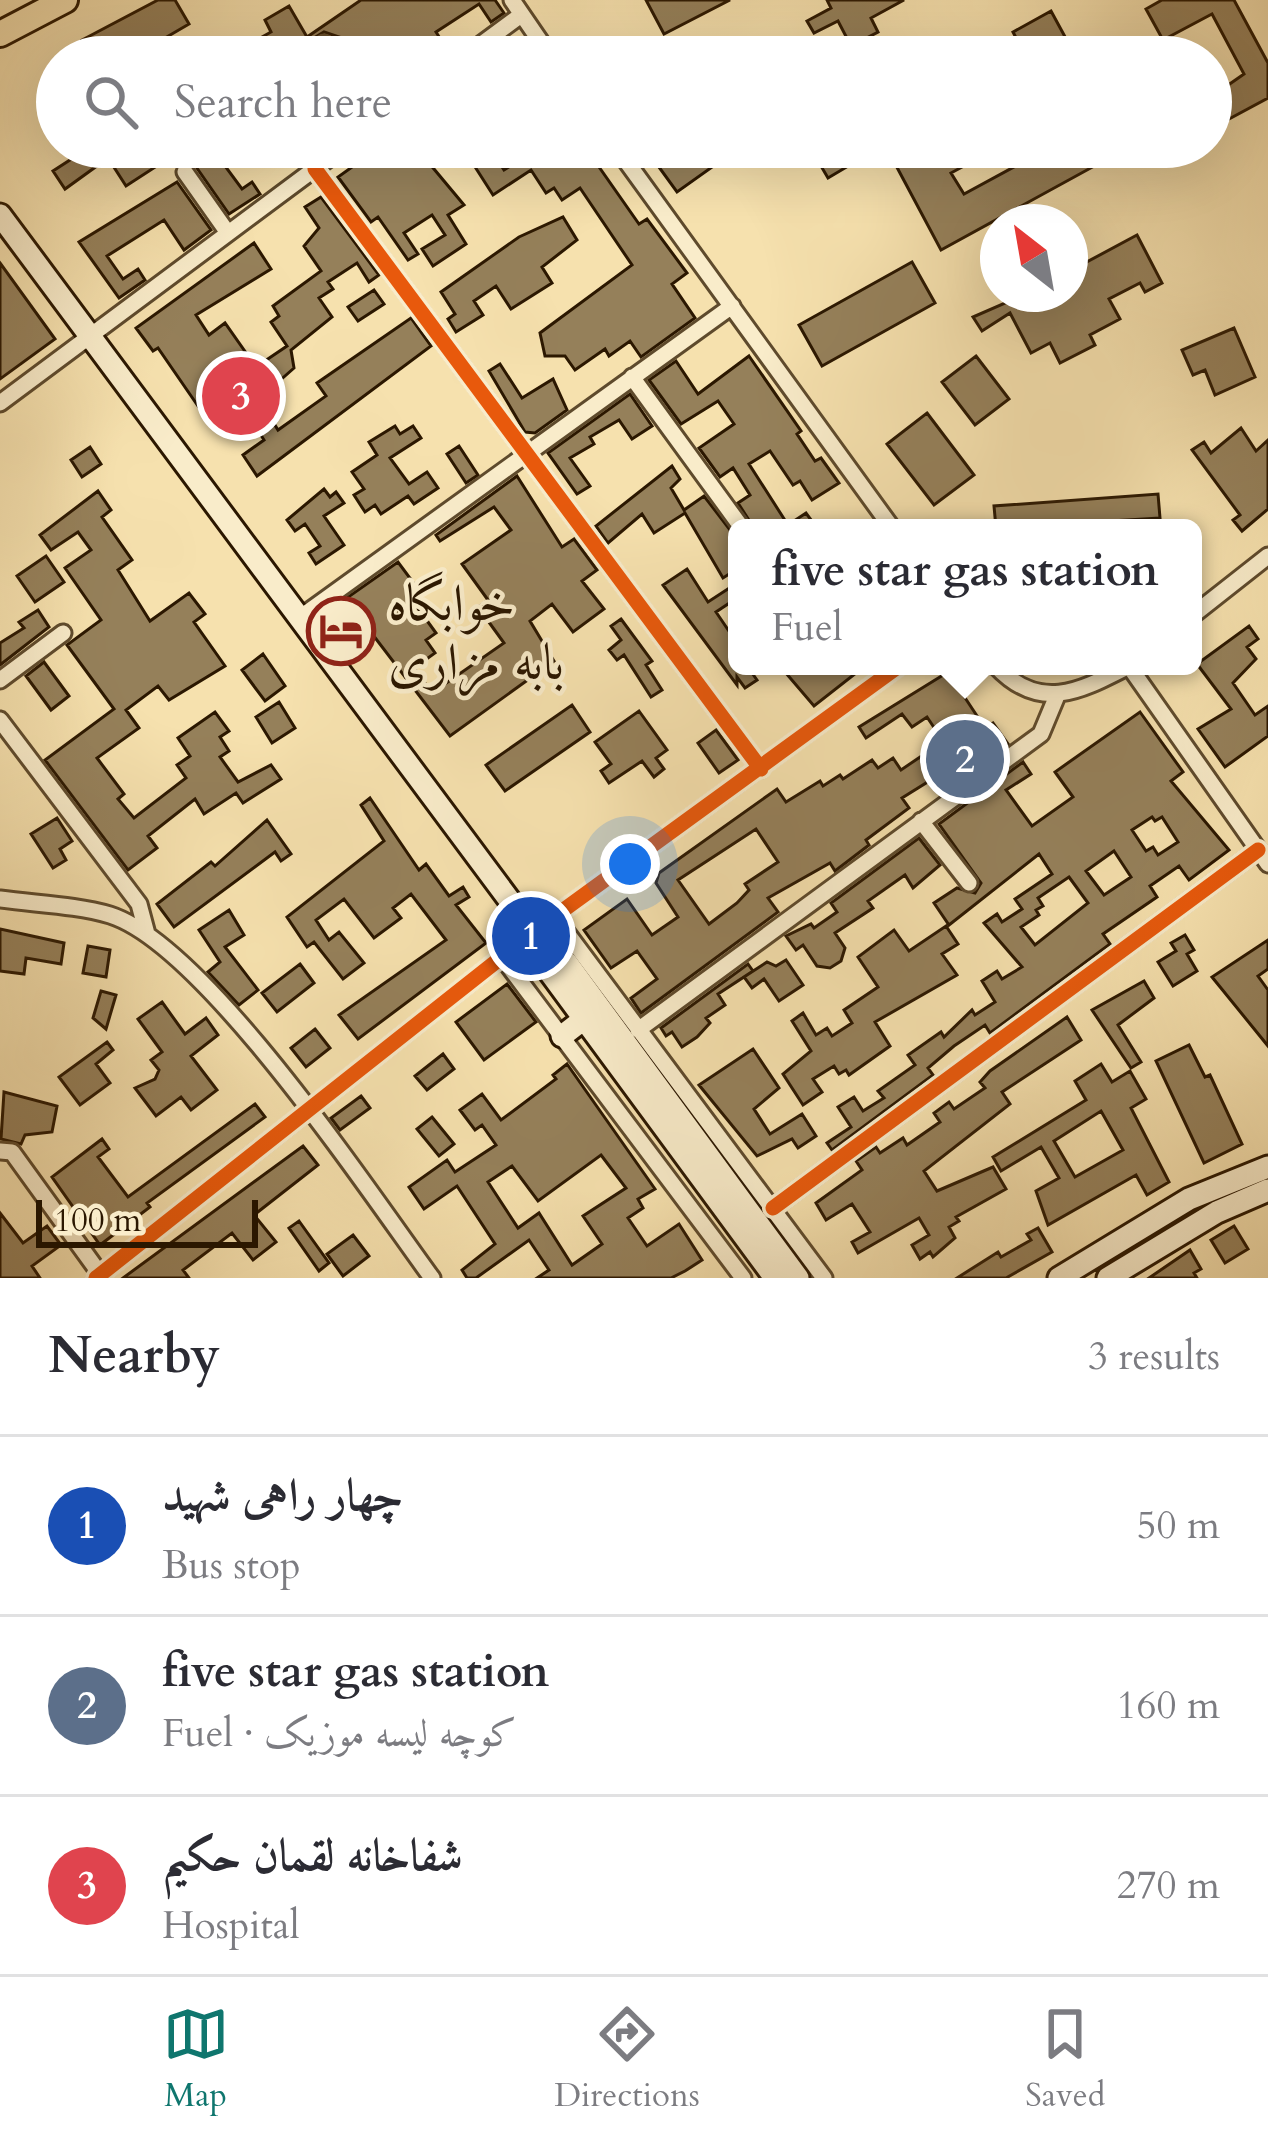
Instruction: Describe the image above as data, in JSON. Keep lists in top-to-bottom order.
{
  "places": {
    "hotel": ["خوابگاه بابه مزاری"]
  },
  "scale_bar": "100 m",
  "north": "top left",
  "page": {
    "search": "Search here",
    "pins": ["3", "2", "1"],
    "popup": ["five star gas station", "Fuel"],
    "scale": "100 m",
    "heading": ["Nearby", "3 results"],
    "list": [
      {
        "mark": "1",
        "name": "چهار راهی شهید",
        "note": "Bus stop",
        "value": "50 m"
      },
      {
        "mark": "2",
        "name": "five star gas station",
        "note": "Fuel · کوچه لیسه موزیک",
        "value": "160 m"
      },
      {
        "mark": "3",
        "name": "شفاخانه لقمان حکیم",
        "note": "Hospital",
        "value": "270 m"
      }
    ],
    "nav": ["Map", "Directions", "Saved"]
  }
}
